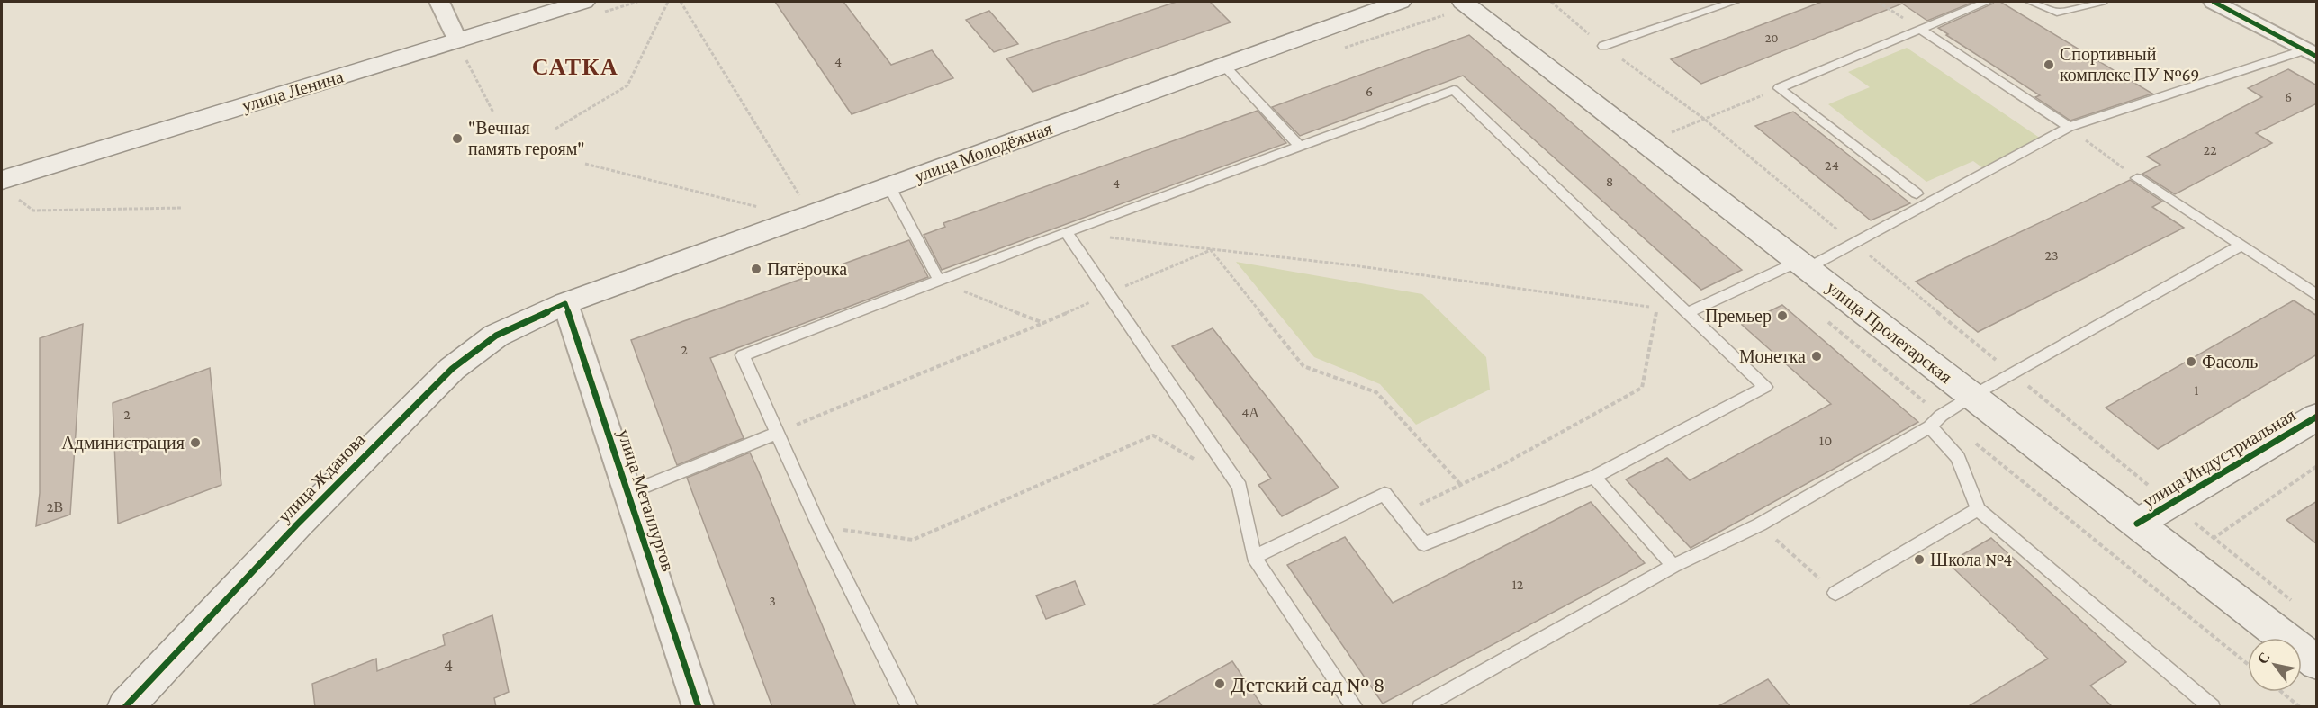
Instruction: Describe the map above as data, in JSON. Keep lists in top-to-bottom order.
{
  "streets": {
    "main road": [
      "улица Ленина",
      "улица Молодёжная",
      "улица Пролетарская",
      "улица Индустриальная",
      "улица Жданова"
    ],
    "street": ["улица Металлургов"]
  },
  "crossings": [
    ["улица Молодёжная", "улица Жданова"],
    ["улица Молодёжная", "улица Металлургов"],
    ["улица Пролетарская", "улица Индустриальная"],
    ["улица Жданова", "улица Металлургов"]
  ],
  "districts": ["САТКА"],
  "places": [
    "Спортивный комплекс ПУ №69",
    "\"Вечная память героям\"",
    "Пятёрочка",
    "Премьер",
    "Монетка",
    "Фасоль",
    "Администрация",
    "Школа №4",
    "Детский сад № 8"
  ],
  "house_numbers": [
    "20",
    "4",
    "6",
    "6",
    "22",
    "24",
    "8",
    "4",
    "23",
    "2",
    "1",
    "4А",
    "2",
    "10",
    "2В",
    "12",
    "3",
    "4"
  ],
  "north": "top left"
}
